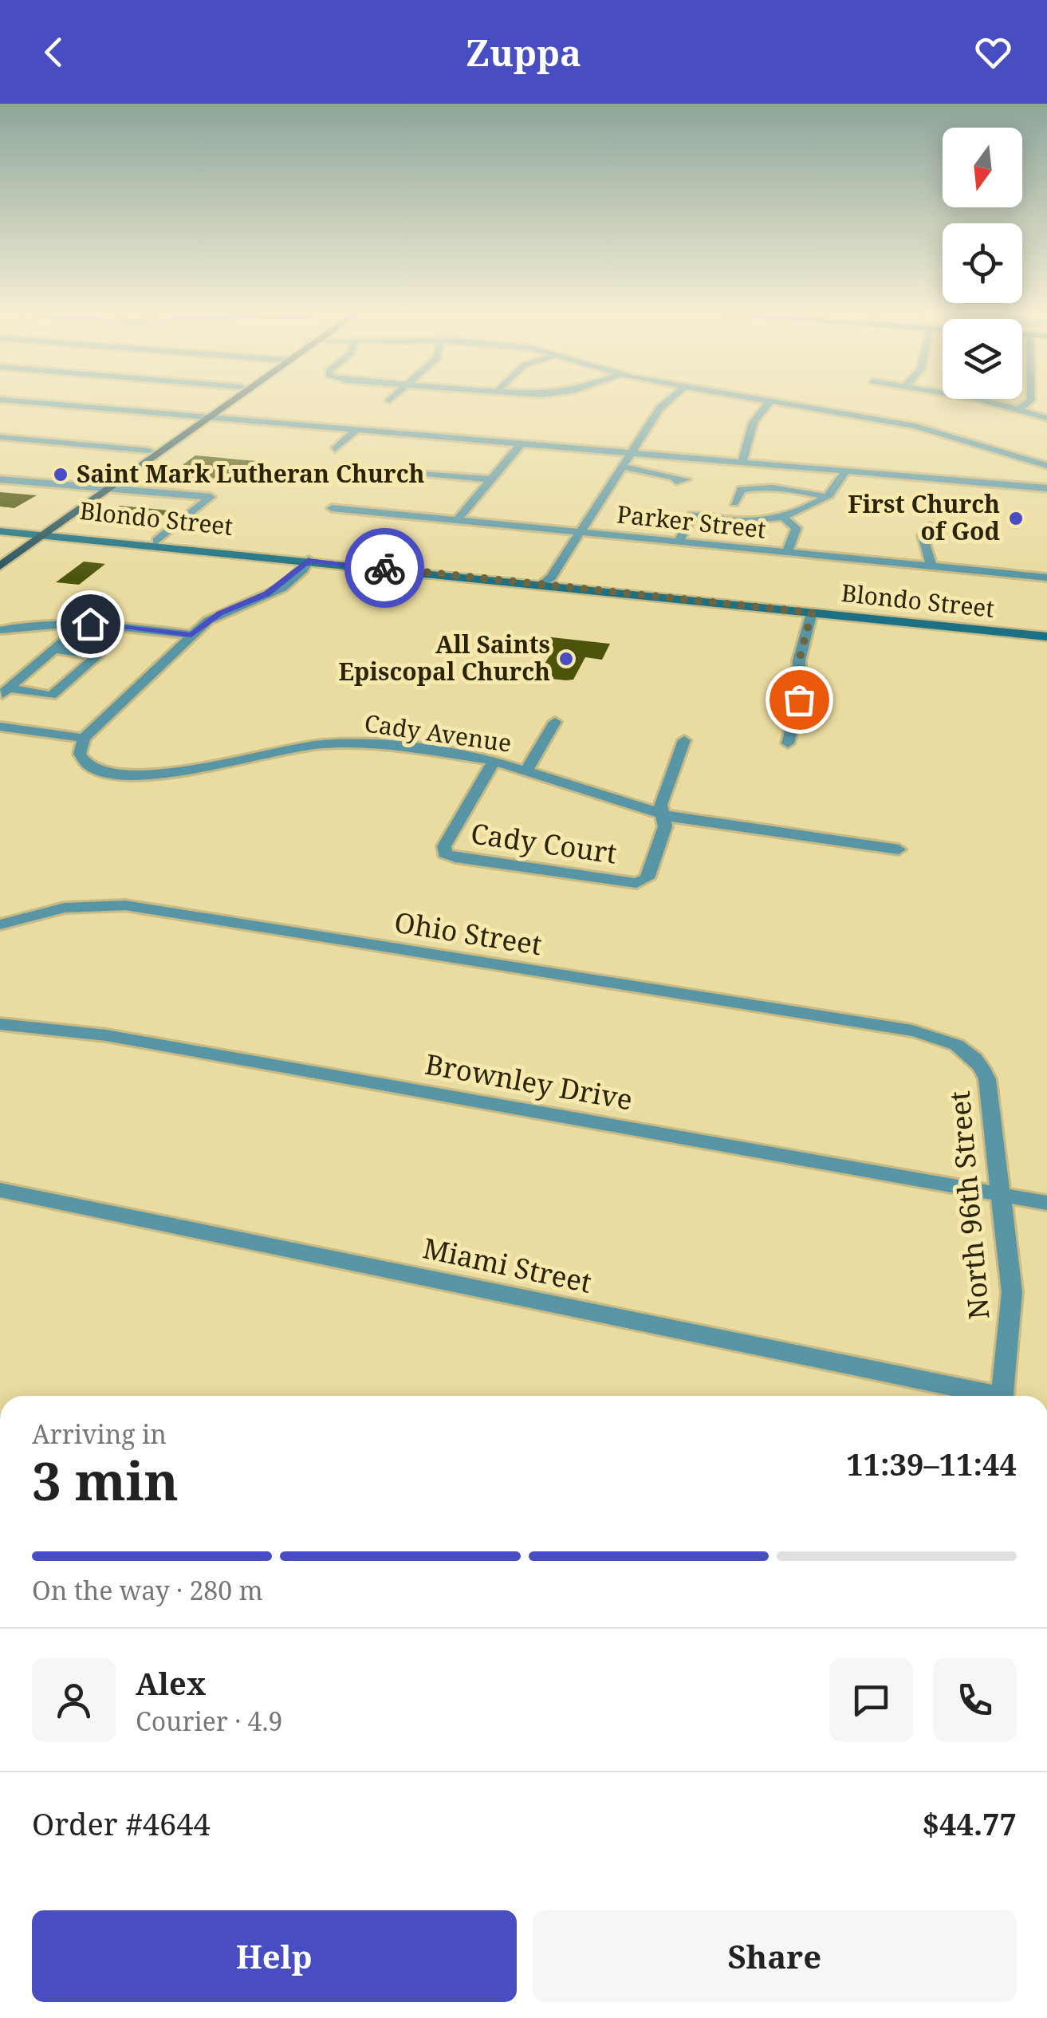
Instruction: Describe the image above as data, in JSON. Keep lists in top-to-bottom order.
{
  "streets": {
    "main road": ["Blondo Street"],
    "street": [
      "Parker Street",
      "Cady Avenue",
      "Cady Court",
      "Ohio Street",
      "Brownley Drive",
      "North 96th Street",
      "Miami Street"
    ]
  },
  "crossings": [
    ["Cady Avenue", "Cady Court"],
    ["Ohio Street", "North 96th Street"],
    ["Brownley Drive", "North 96th Street"]
  ],
  "places": ["Saint Mark Lutheran Church", "First Church of God", "All Saints Episcopal Church"],
  "north": "bottom",
  "page": {
    "header": "Zuppa",
    "heading": ["3 min", "Arriving in", "11:39–11:44"],
    "panel": [
      "Alex",
      "Courier · 4.9",
      "Order #4644",
      "$44.77"
    ],
    "bar": "On the way · 280 m",
    "buttons": ["Help", "Share"]
  }
}
